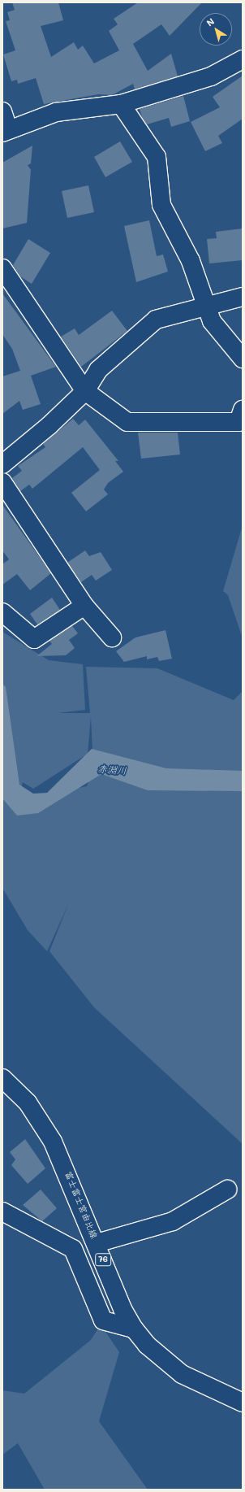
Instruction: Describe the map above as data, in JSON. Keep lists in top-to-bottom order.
{
  "streets": {
    "street": ["富士富士宮由比線", "76"]
  },
  "water": ["赤淵川"],
  "north": "top left"
}
